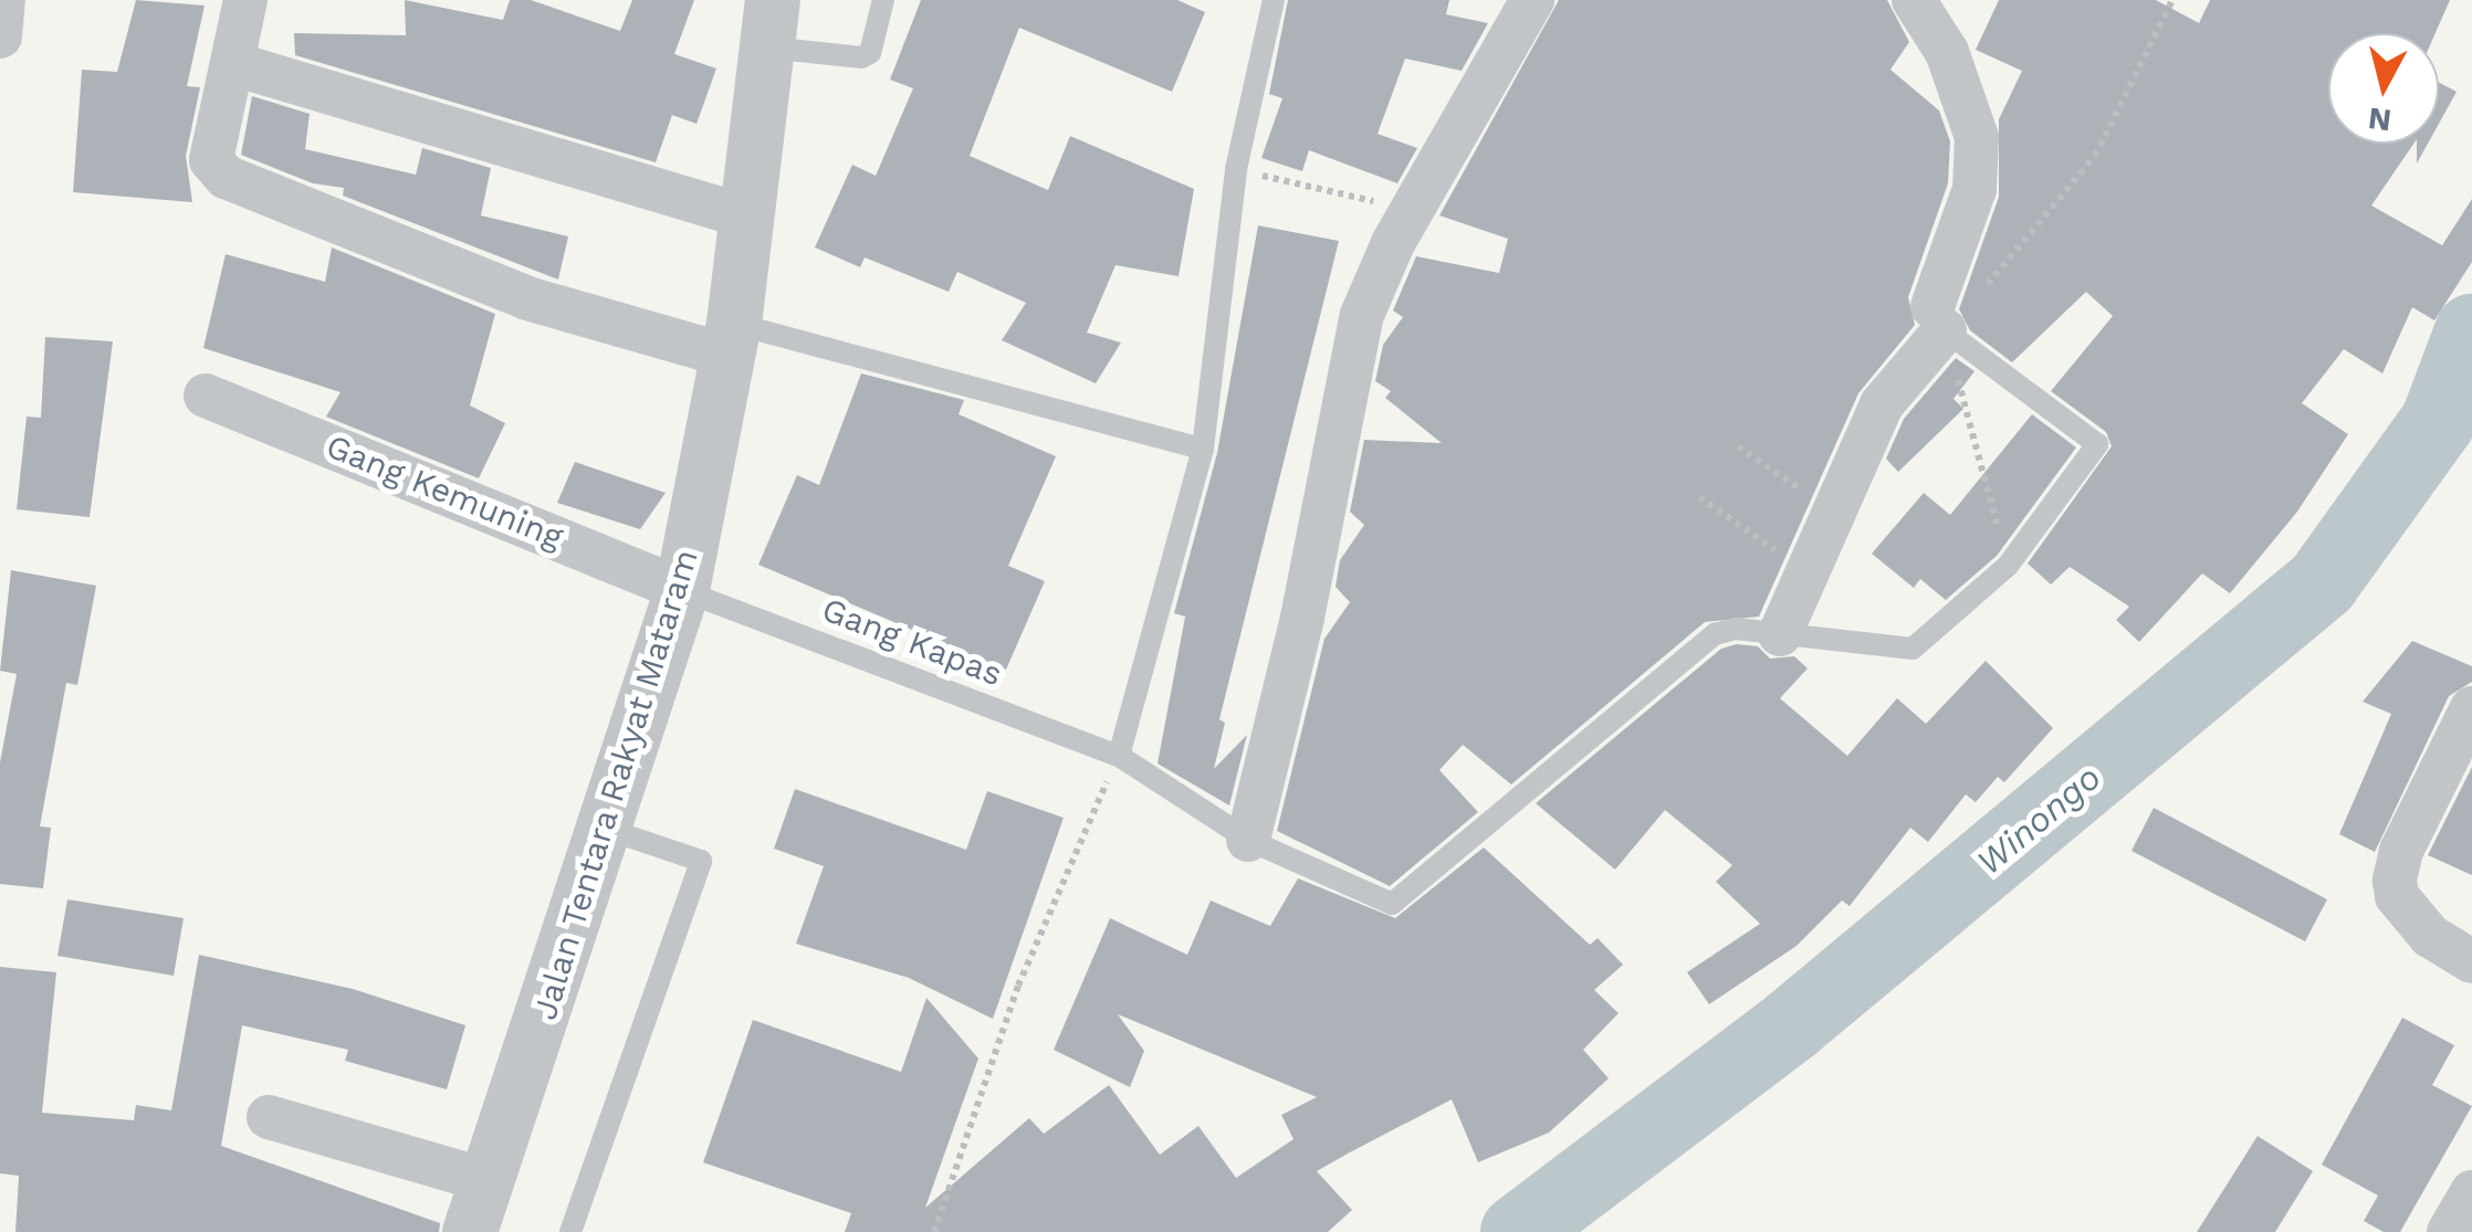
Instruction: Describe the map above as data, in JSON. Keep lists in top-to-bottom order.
{
  "streets": {
    "street": ["Gang Kemuning", "Jalan Tentara Rakyat Mataram"],
    "lane": ["Gang Kapas"]
  },
  "crossings": [
    ["Gang Kemuning", "Gang Kapas"],
    ["Gang Kemuning", "Jalan Tentara Rakyat Mataram"],
    ["Gang Kapas", "Jalan Tentara Rakyat Mataram"]
  ],
  "water": ["Winongo"],
  "north": "bottom"
}
